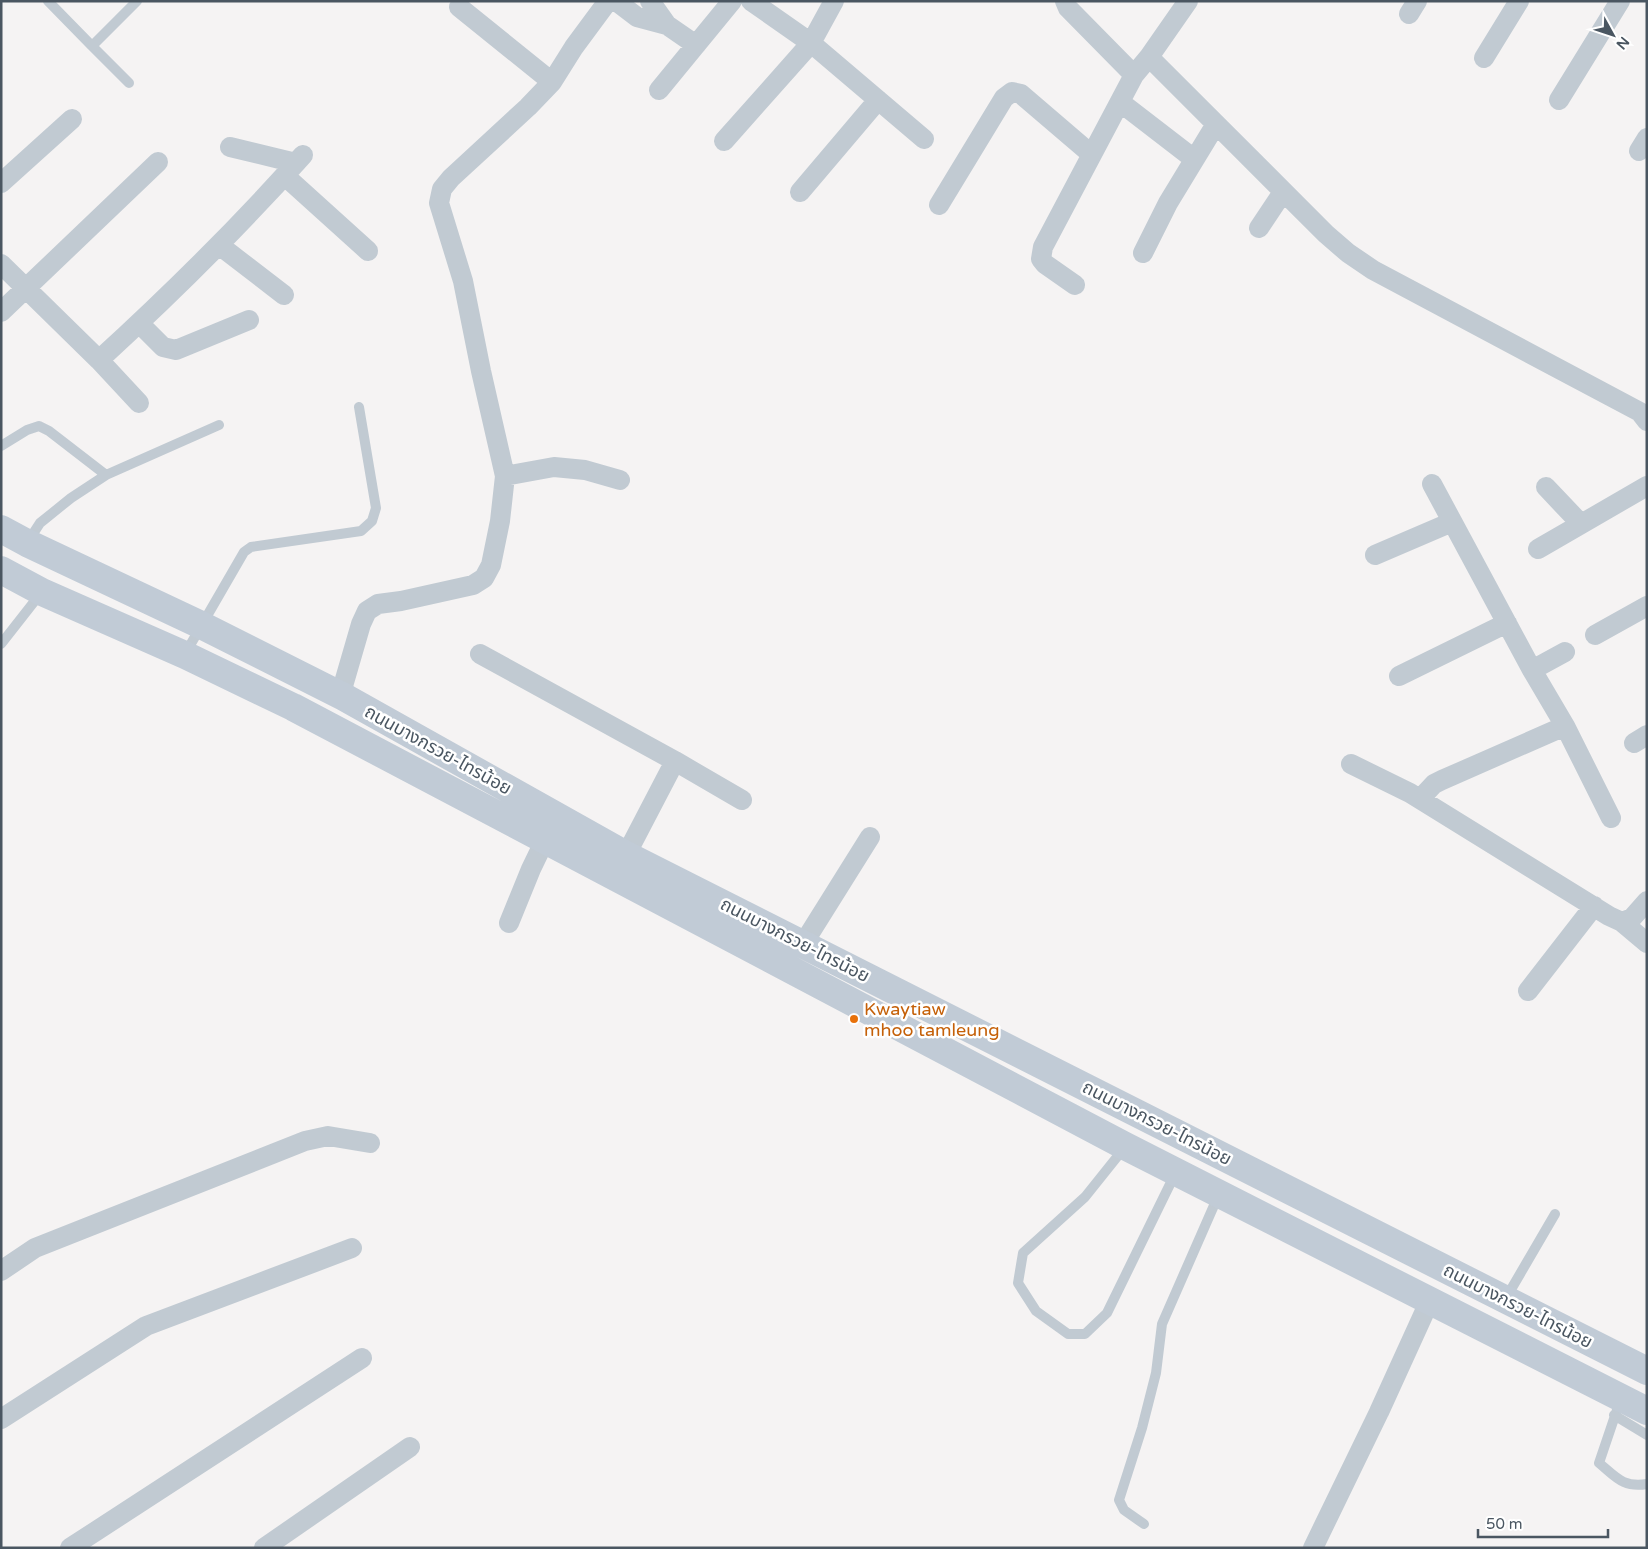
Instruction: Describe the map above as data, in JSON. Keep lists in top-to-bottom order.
{
  "streets": {
    "main road": ["ถนนบางกรวย-ไทรน้อย"]
  },
  "places": ["Kwaytiaw mhoo tamleung"],
  "scale_bar": "50 m",
  "north": "bottom right"
}
